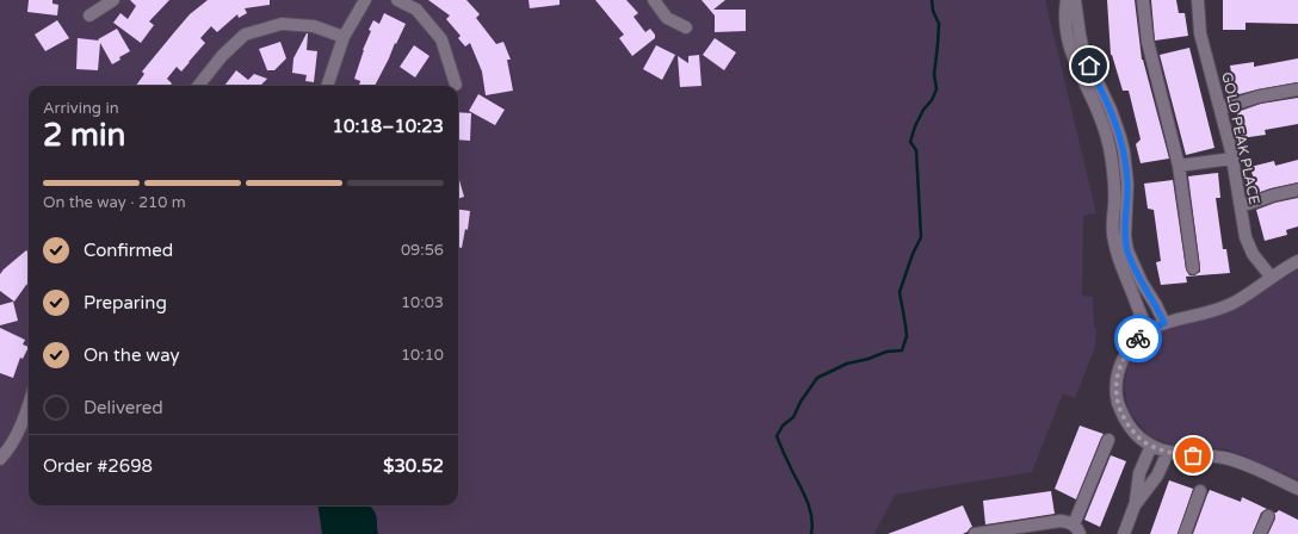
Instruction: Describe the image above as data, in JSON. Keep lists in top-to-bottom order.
{
  "streets": {
    "street": ["GOLD PEAK PLACE"]
  },
  "page": {
    "heading": ["2 min", "Arriving in", "10:18–10:23"],
    "panel": ["Order #2698", "$30.52"],
    "bar": "On the way · 210 m",
    "list": [
      ["Confirmed", "09:56"],
      ["Preparing", "10:03"],
      ["On the way", "10:10"],
      "Delivered"
    ]
  }
}
